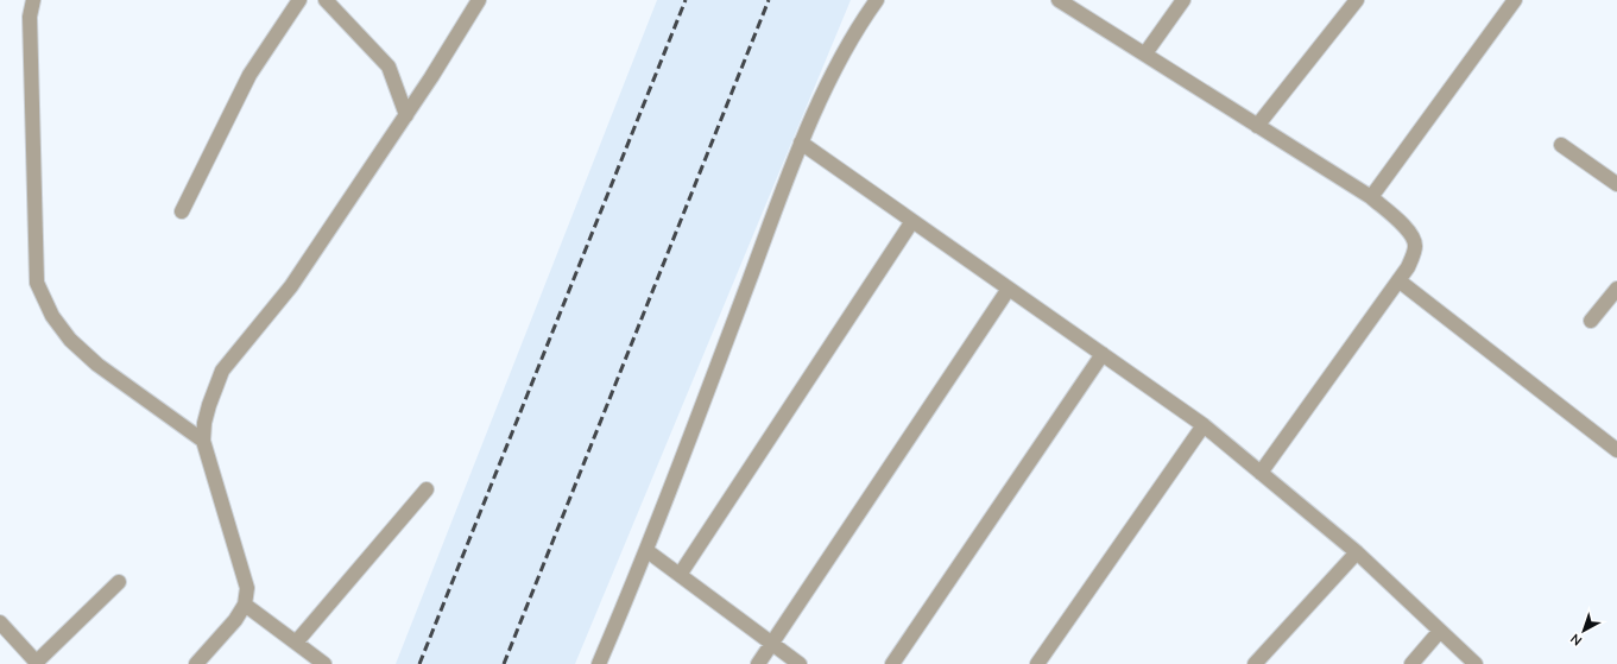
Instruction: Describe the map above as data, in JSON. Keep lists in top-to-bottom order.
{
  "north": "bottom left"
}
